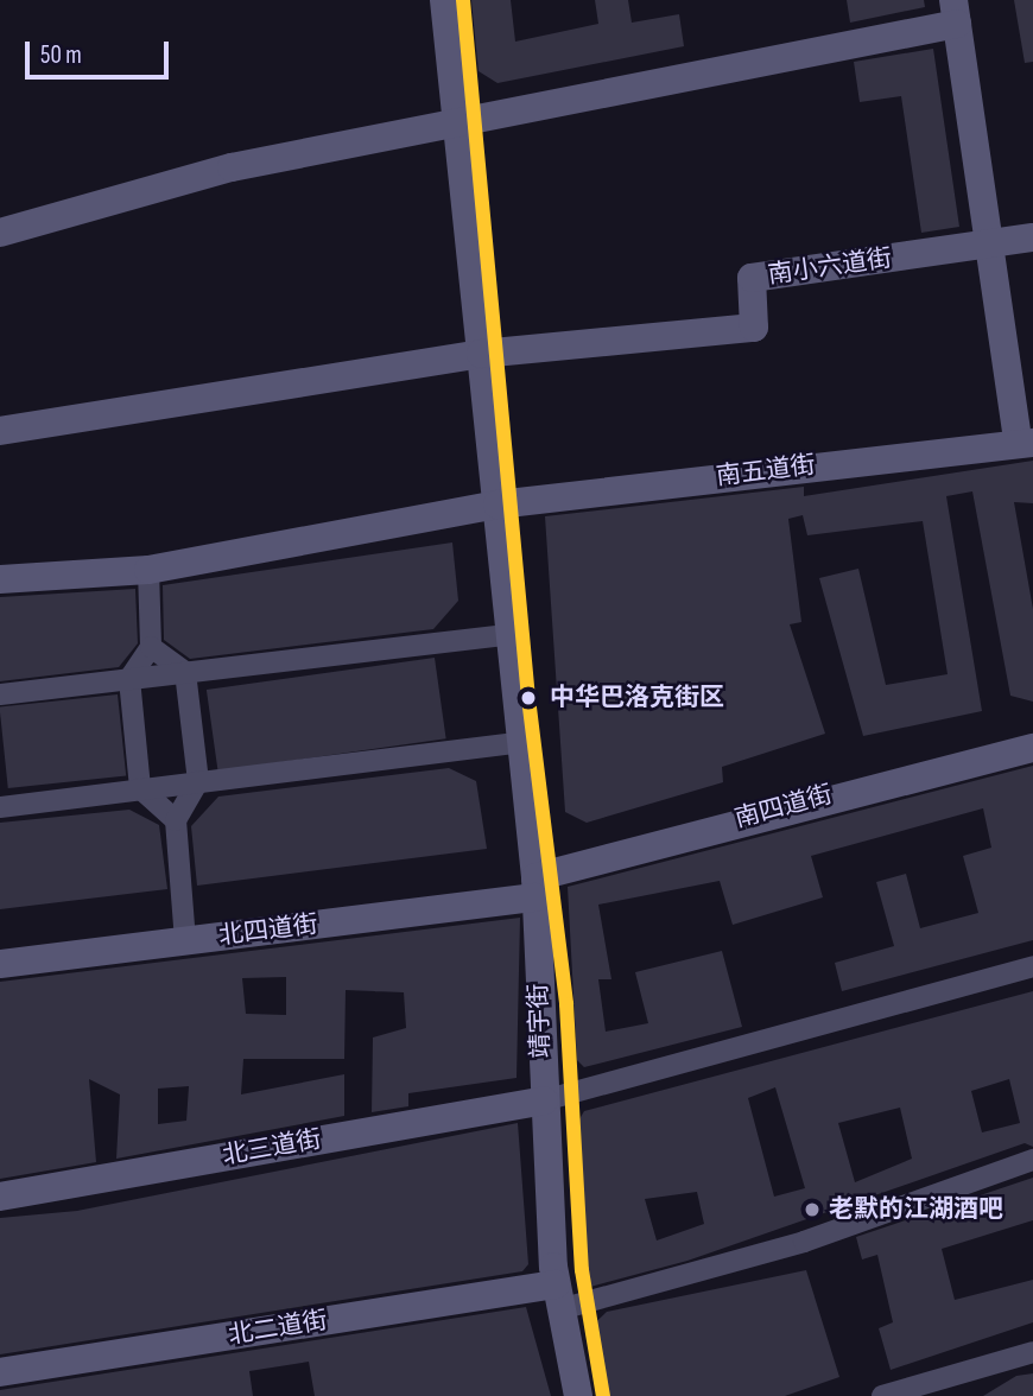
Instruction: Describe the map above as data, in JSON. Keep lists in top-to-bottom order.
{
  "streets": {
    "street": [
      "南小六道街",
      "南五道街",
      "南四道街",
      "北四道街",
      "靖宇街",
      "北三道街",
      "北二道街"
    ]
  },
  "crossings": [
    ["南小六道街", "靖宇街"],
    ["南五道街", "靖宇街"],
    ["南四道街", "北四道街"],
    ["南四道街", "靖宇街"],
    ["北四道街", "靖宇街"],
    ["靖宇街", "北三道街"],
    ["靖宇街", "北二道街"]
  ],
  "places": ["中华巴洛克街区", "老默的江湖酒吧"],
  "scale_bar": "50 m"
}
